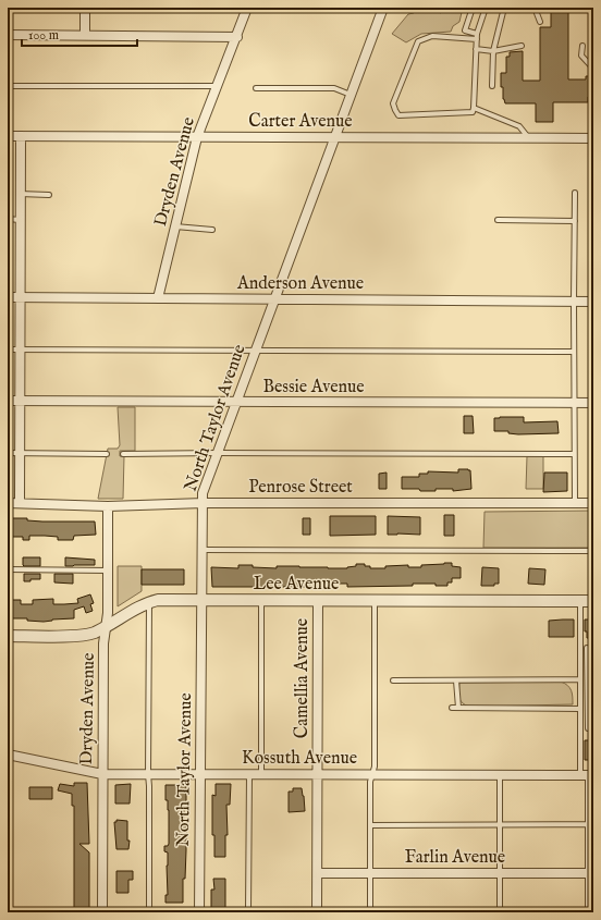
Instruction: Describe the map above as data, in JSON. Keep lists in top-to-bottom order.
{
  "streets": {
    "street": [
      "Carter Avenue",
      "Dryden Avenue",
      "Anderson Avenue",
      "Bessie Avenue",
      "North Taylor Avenue",
      "Penrose Street",
      "Lee Avenue",
      "Camellia Avenue",
      "Kossuth Avenue",
      "Farlin Avenue"
    ]
  },
  "crossings": [
    ["Carter Avenue", "Dryden Avenue"],
    ["Carter Avenue", "North Taylor Avenue"],
    ["Dryden Avenue", "Anderson Avenue"],
    ["Dryden Avenue", "Penrose Street"],
    ["Dryden Avenue", "Lee Avenue"],
    ["Dryden Avenue", "Kossuth Avenue"],
    ["Anderson Avenue", "North Taylor Avenue"],
    ["Bessie Avenue", "North Taylor Avenue"],
    ["North Taylor Avenue", "Penrose Street"],
    ["North Taylor Avenue", "Lee Avenue"],
    ["North Taylor Avenue", "Kossuth Avenue"],
    ["Lee Avenue", "Camellia Avenue"],
    ["Camellia Avenue", "Kossuth Avenue"],
    ["Camellia Avenue", "Farlin Avenue"]
  ],
  "scale_bar": "100 m"
}
